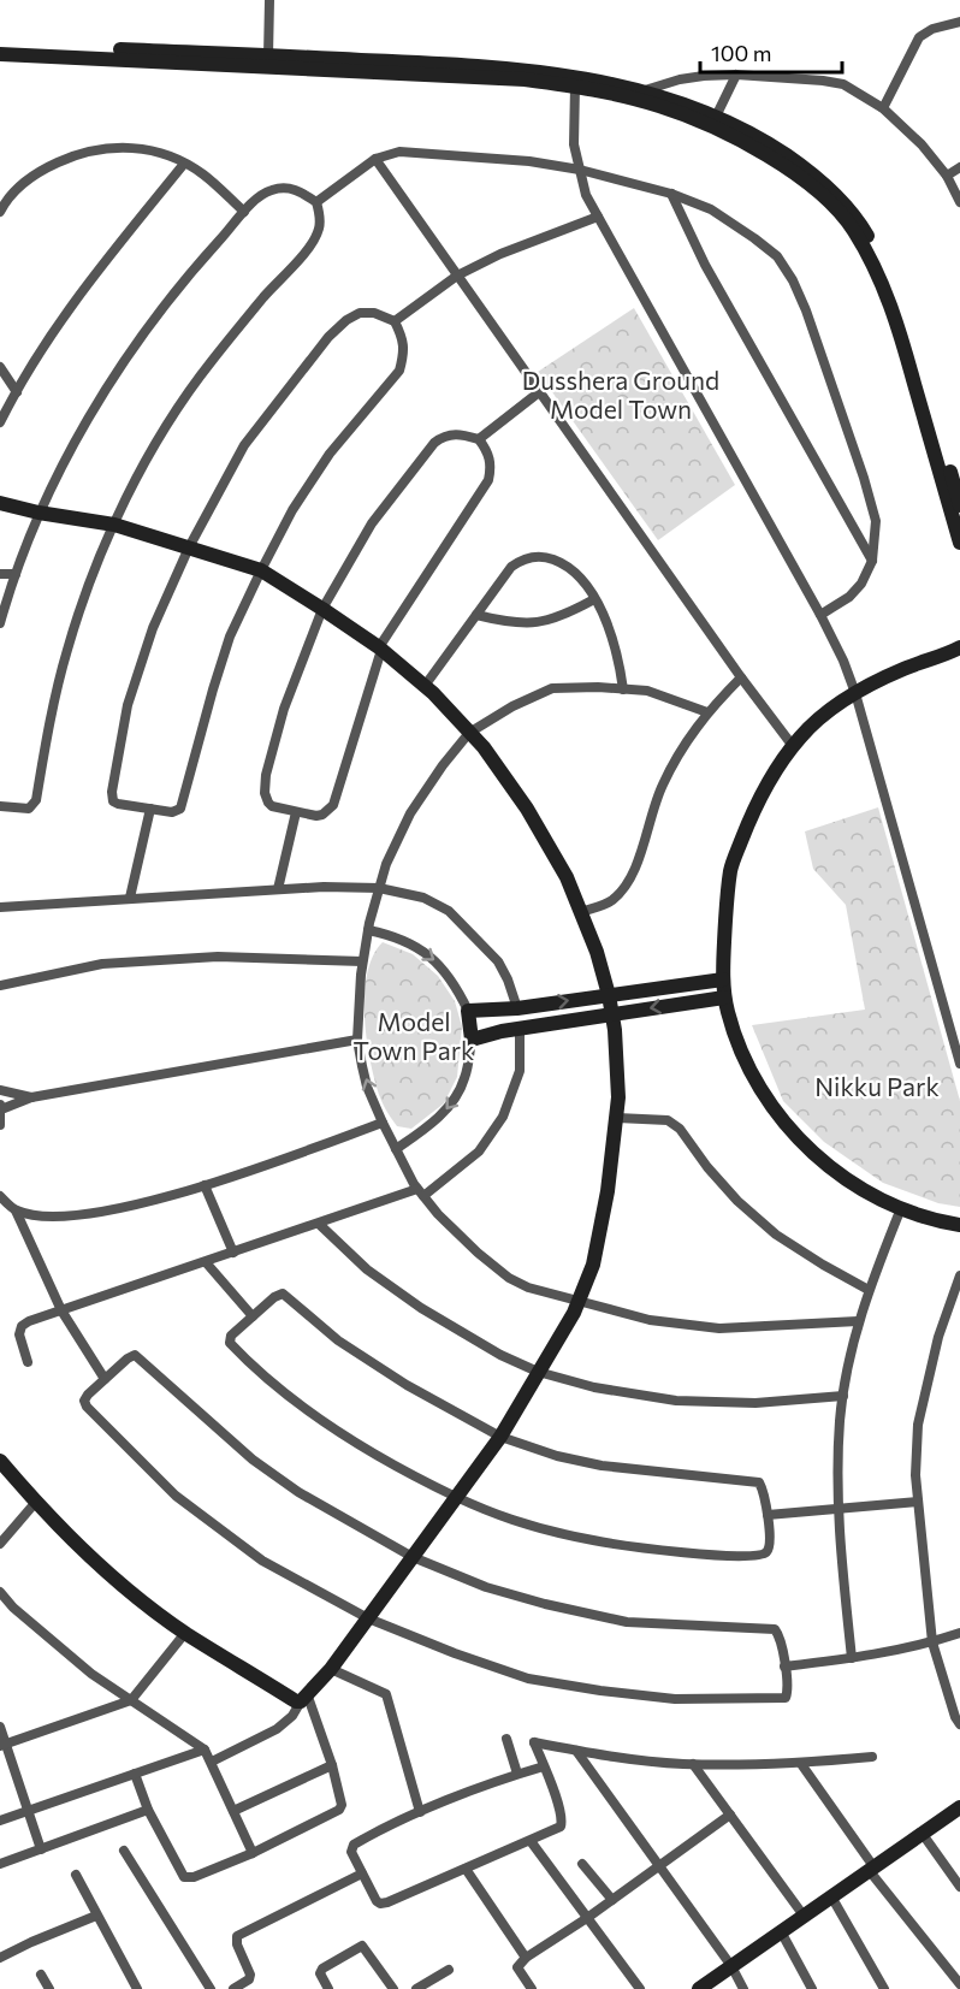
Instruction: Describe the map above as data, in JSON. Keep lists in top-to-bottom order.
{
  "parks": ["Dusshera Ground Model Town", "Model Town Park", "Nikku Park"],
  "scale_bar": "100 m"
}
